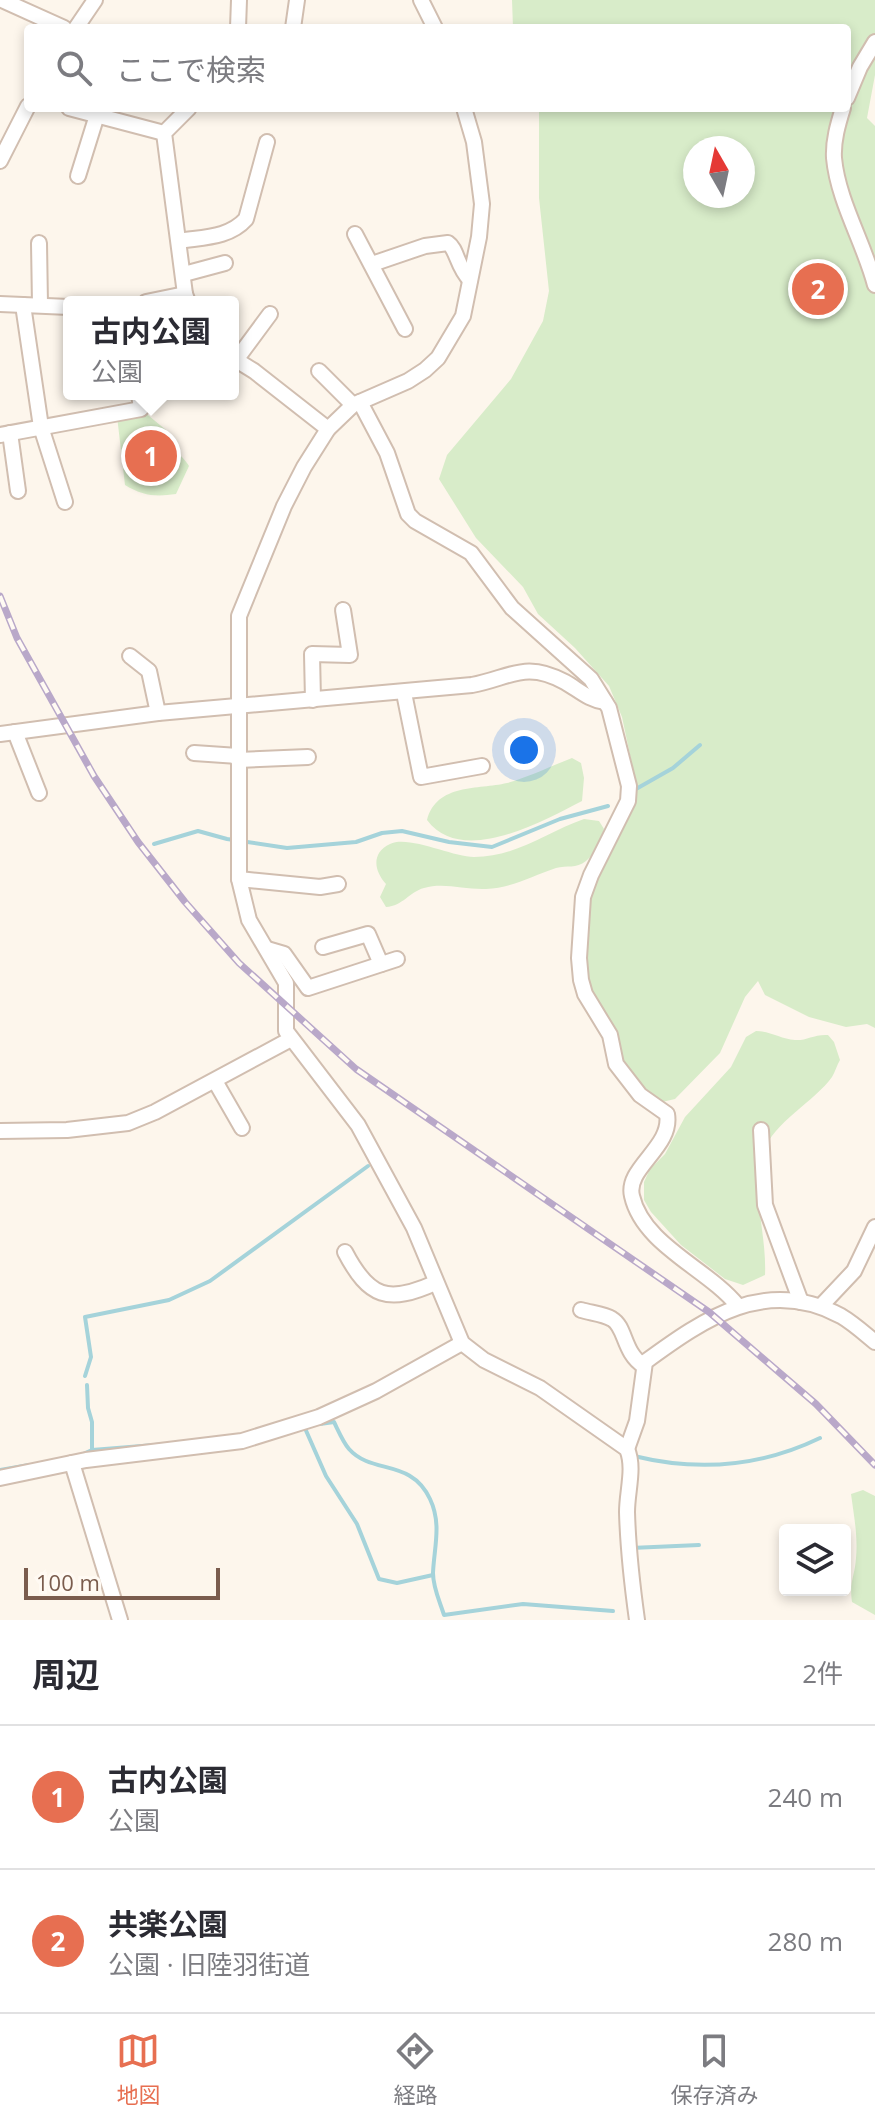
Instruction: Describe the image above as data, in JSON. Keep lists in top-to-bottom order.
{
  "scale_bar": "100 m",
  "north": "top",
  "page": {
    "search": "ここで検索",
    "pins": ["2", "1"],
    "popup": ["古内公園", "公園"],
    "scale": "100 m",
    "heading": ["周辺", "2件"],
    "list": [
      {
        "mark": "1",
        "name": "古内公園",
        "note": "公園",
        "value": "240 m"
      },
      {
        "mark": "2",
        "name": "共楽公園",
        "note": "公園 · 旧陸羽街道",
        "value": "280 m"
      }
    ],
    "nav": ["地図", "経路", "保存済み"]
  }
}
